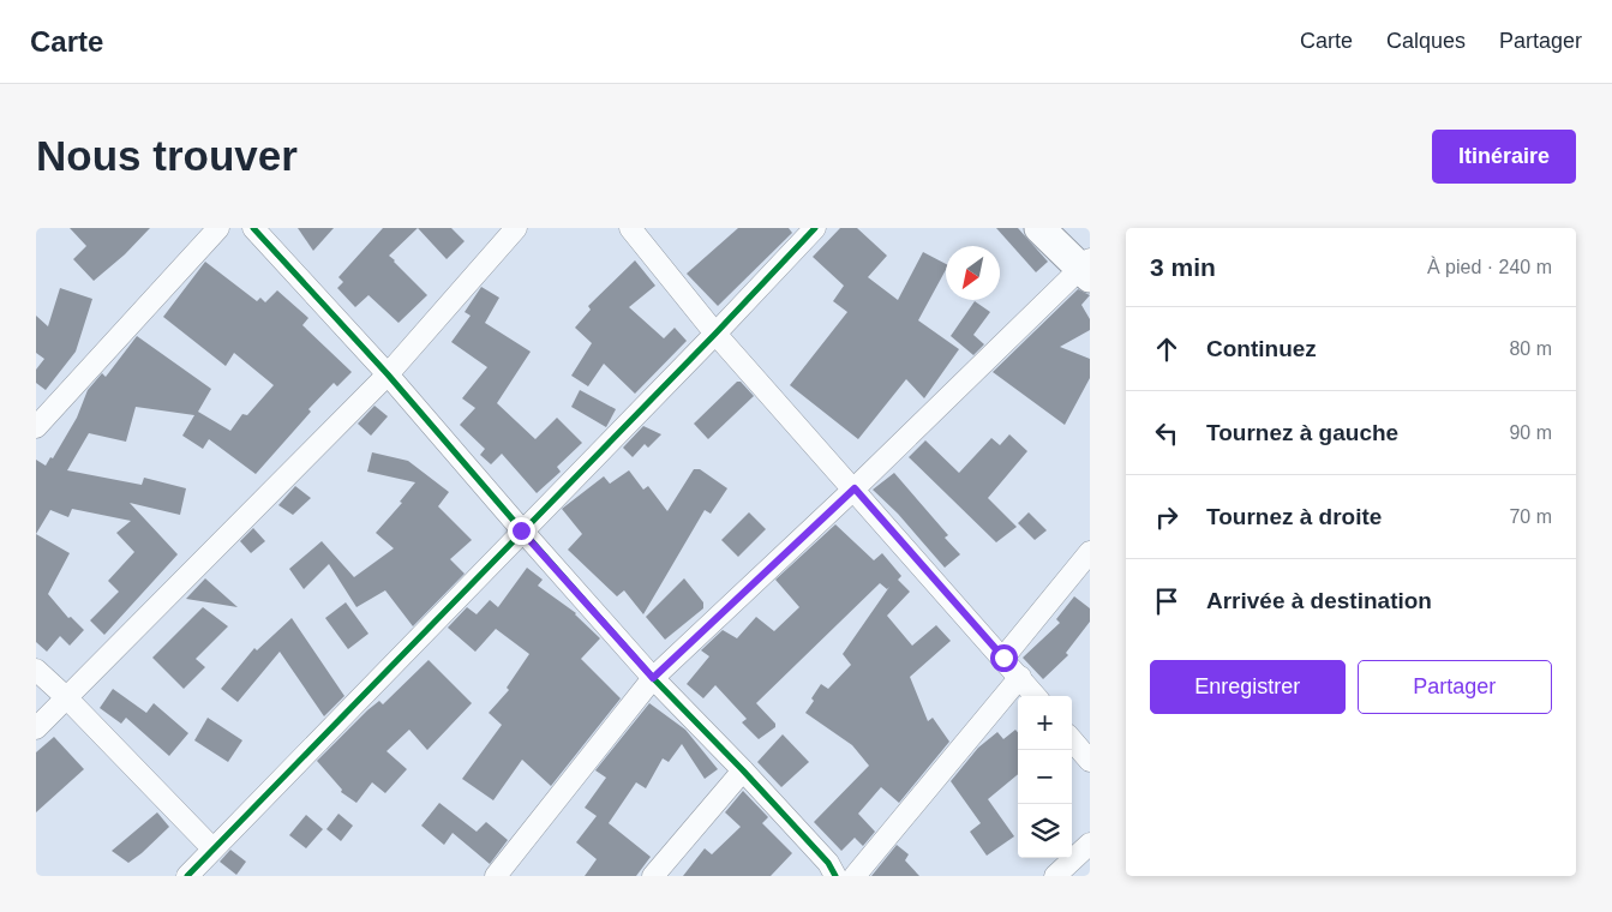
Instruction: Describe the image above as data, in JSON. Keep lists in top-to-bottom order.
{
  "north": "bottom left",
  "page": {
    "header": "Carte",
    "nav": ["Carte", "Calques", "Partager"],
    "buttons": [
      "Itinéraire",
      ["Enregistrer", "Partager"]
    ],
    "title": "Nous trouver",
    "heading": ["3 min", "À pied · 240 m"],
    "list": [
      ["Continuez", "80 m"],
      ["Tournez à gauche", "90 m"],
      ["Tournez à droite", "70 m"],
      "Arrivée à destination"
    ],
    "map_buttons": ["+", "−"]
  }
}
